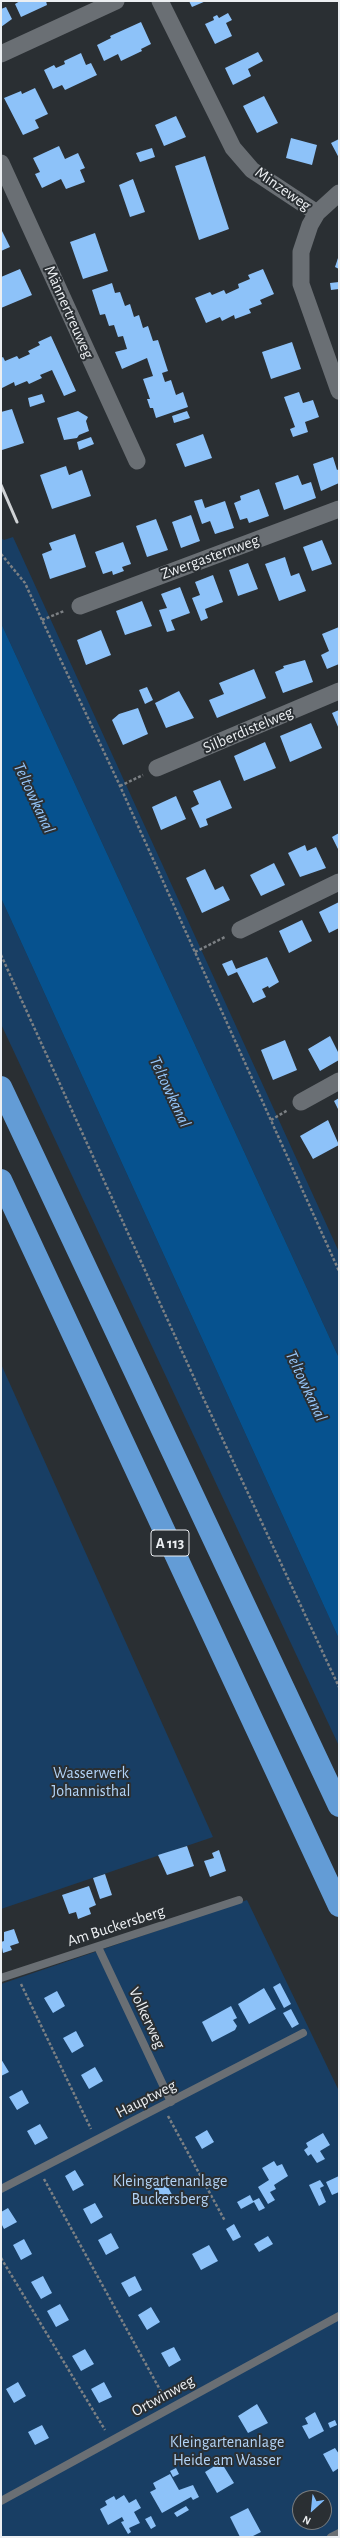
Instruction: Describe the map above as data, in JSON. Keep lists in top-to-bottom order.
{
  "streets": {
    "highway": ["A 113"],
    "street": [
      "Minzeweg",
      "Männertreuweg",
      "Zwergasternweg",
      "Silberdistelweg"
    ],
    "lane": [
      "Am Buckersberg",
      "Volkerweg",
      "Hauptweg",
      "Ortwinweg"
    ]
  },
  "crossings": [
    ["Am Buckersberg", "Volkerweg"],
    ["Volkerweg", "Hauptweg"]
  ],
  "water": ["Teltowkanal"],
  "parks": ["Wasserwerk Johannisthal", "Kleingartenanlage Buckersberg", "Kleingartenanlage Heide am Wasser"],
  "north": "bottom left"
}
